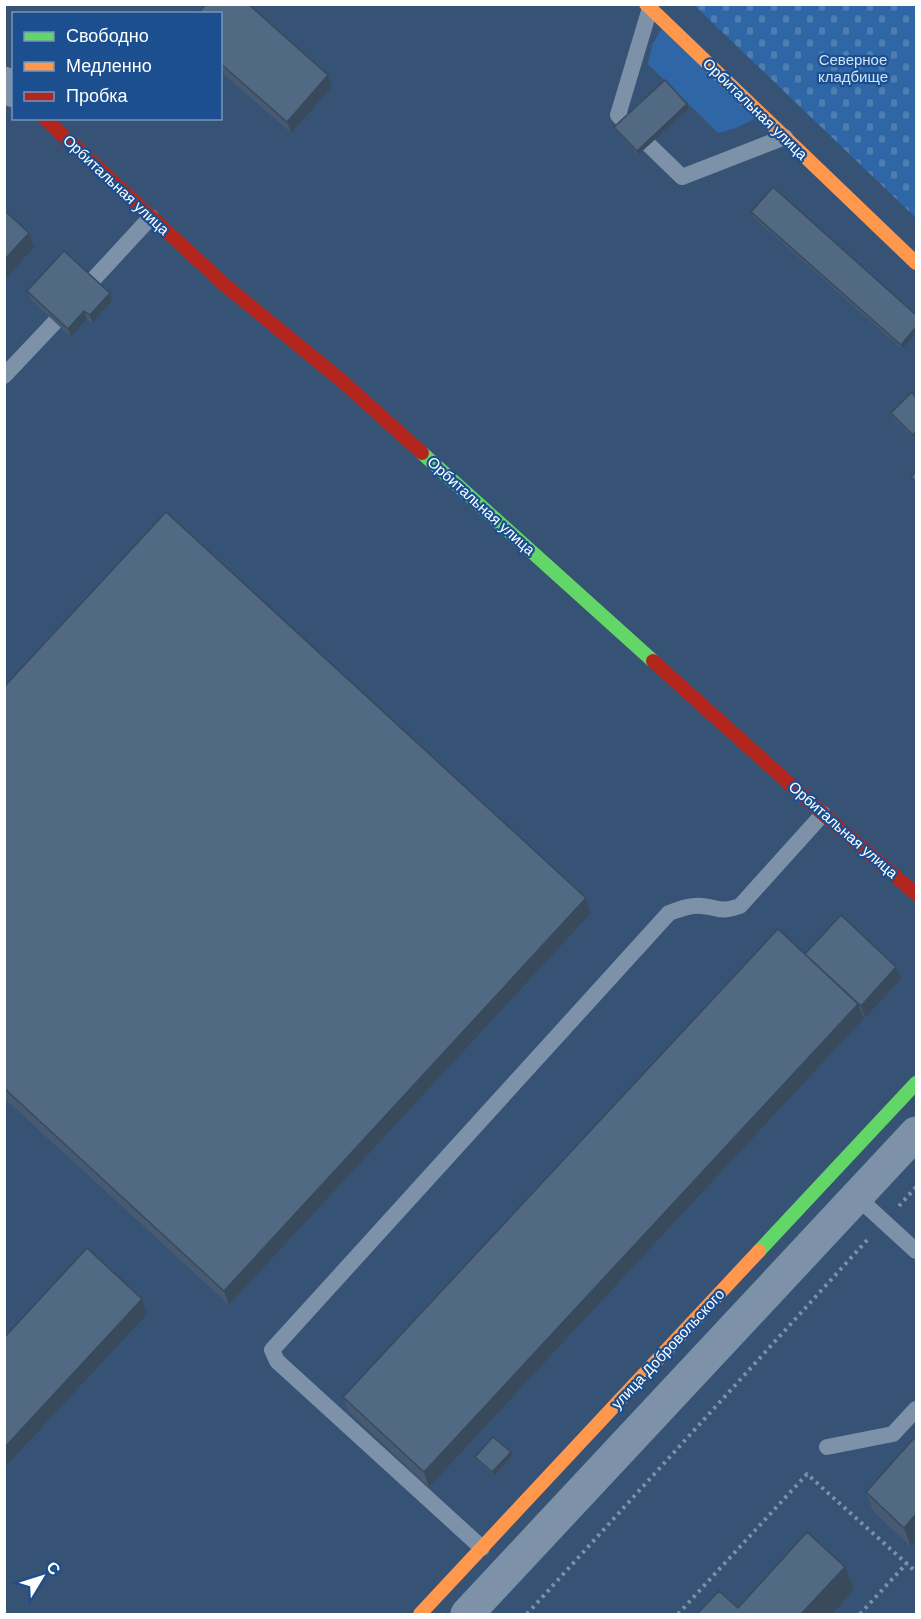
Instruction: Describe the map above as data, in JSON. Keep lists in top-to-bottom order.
{
  "streets": {
    "street": ["Орбитальная улица", "улица Добровольского"]
  },
  "parks": ["Северное кладбище"],
  "legend": ["Свободно", "Медленно", "Пробка"],
  "north": "top right"
}
